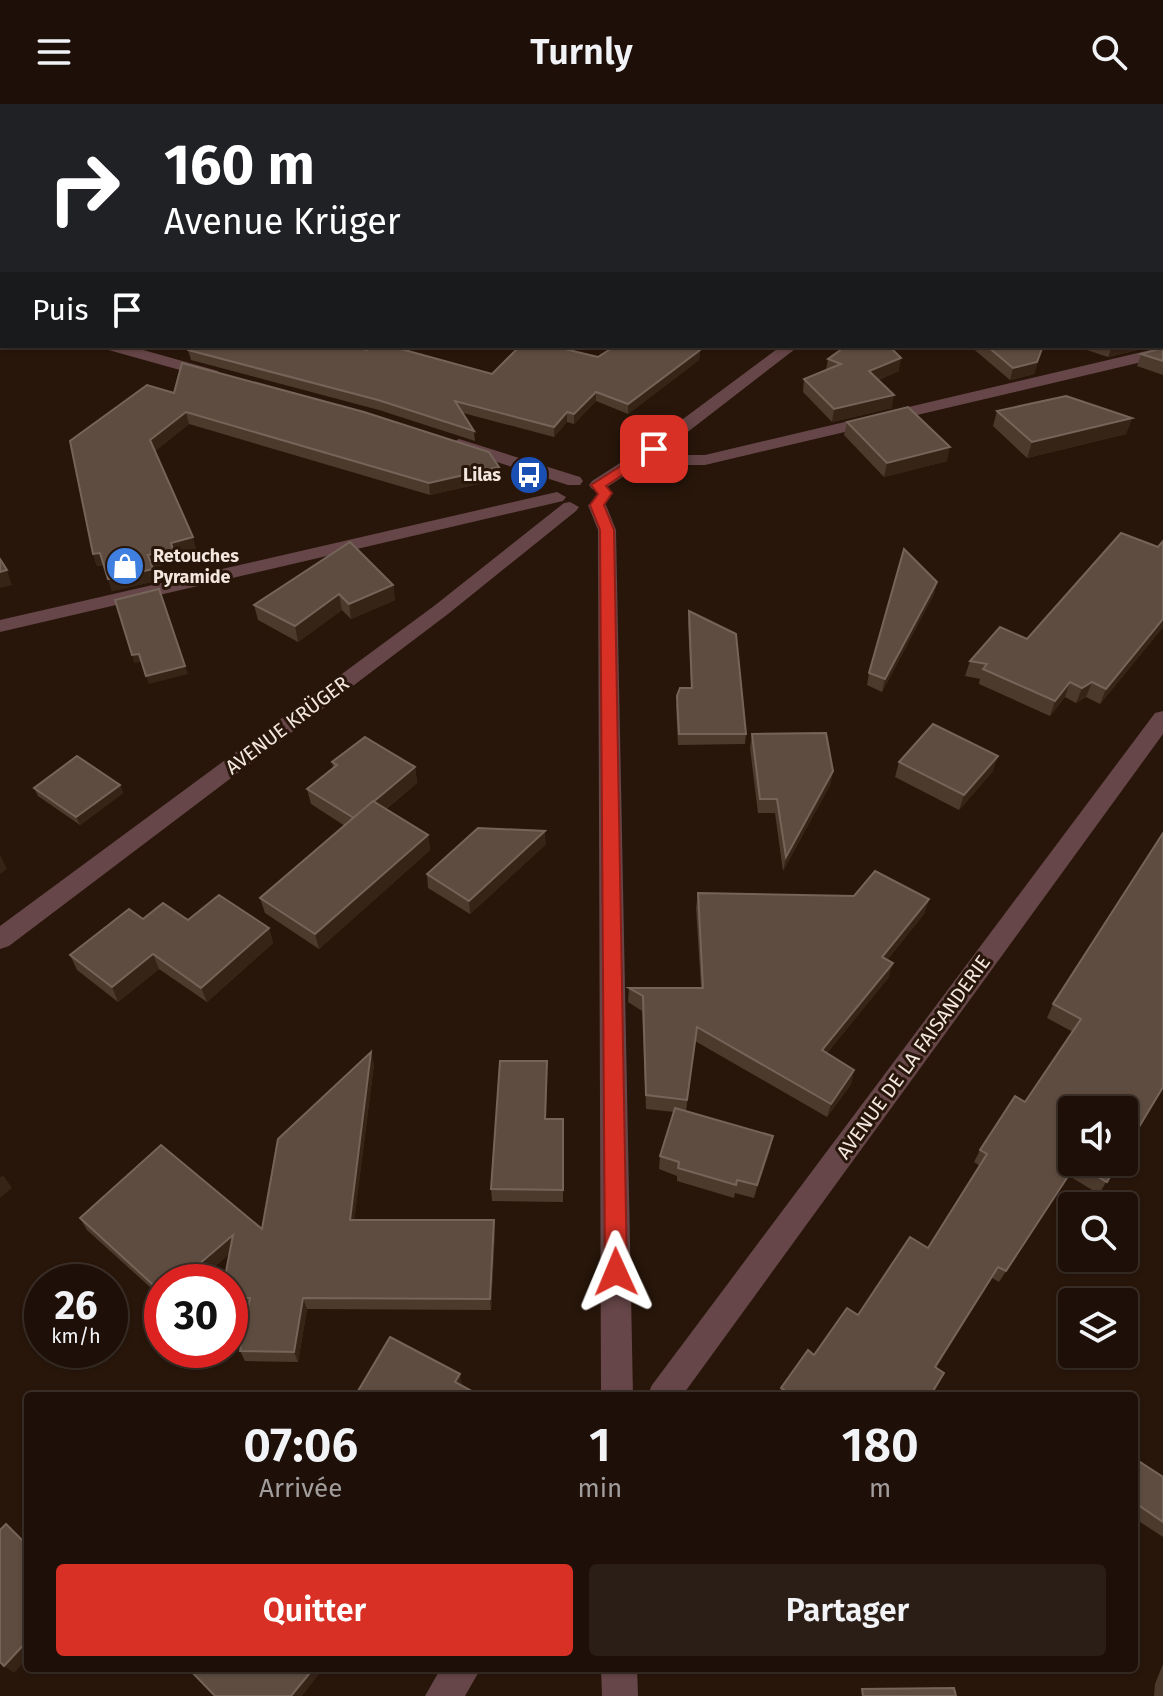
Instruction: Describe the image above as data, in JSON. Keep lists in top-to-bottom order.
{
  "streets": {
    "street": ["AVENUE KRÜGER", "AVENUE DE LA FAISANDERIE"]
  },
  "places": {
    "bus stop": ["Lilas"],
    "shop": ["Retouches Pyramide"]
  },
  "page": {
    "header": "Turnly",
    "turn": ["160 m", "Avenue Krüger"],
    "then": "Puis",
    "speed": "26 km/h",
    "limit": "30",
    "eta": [
      "07:06",
      "Arrivée",
      "1",
      "min",
      "180",
      "m"
    ],
    "buttons": ["Quitter", "Partager"]
  }
}
